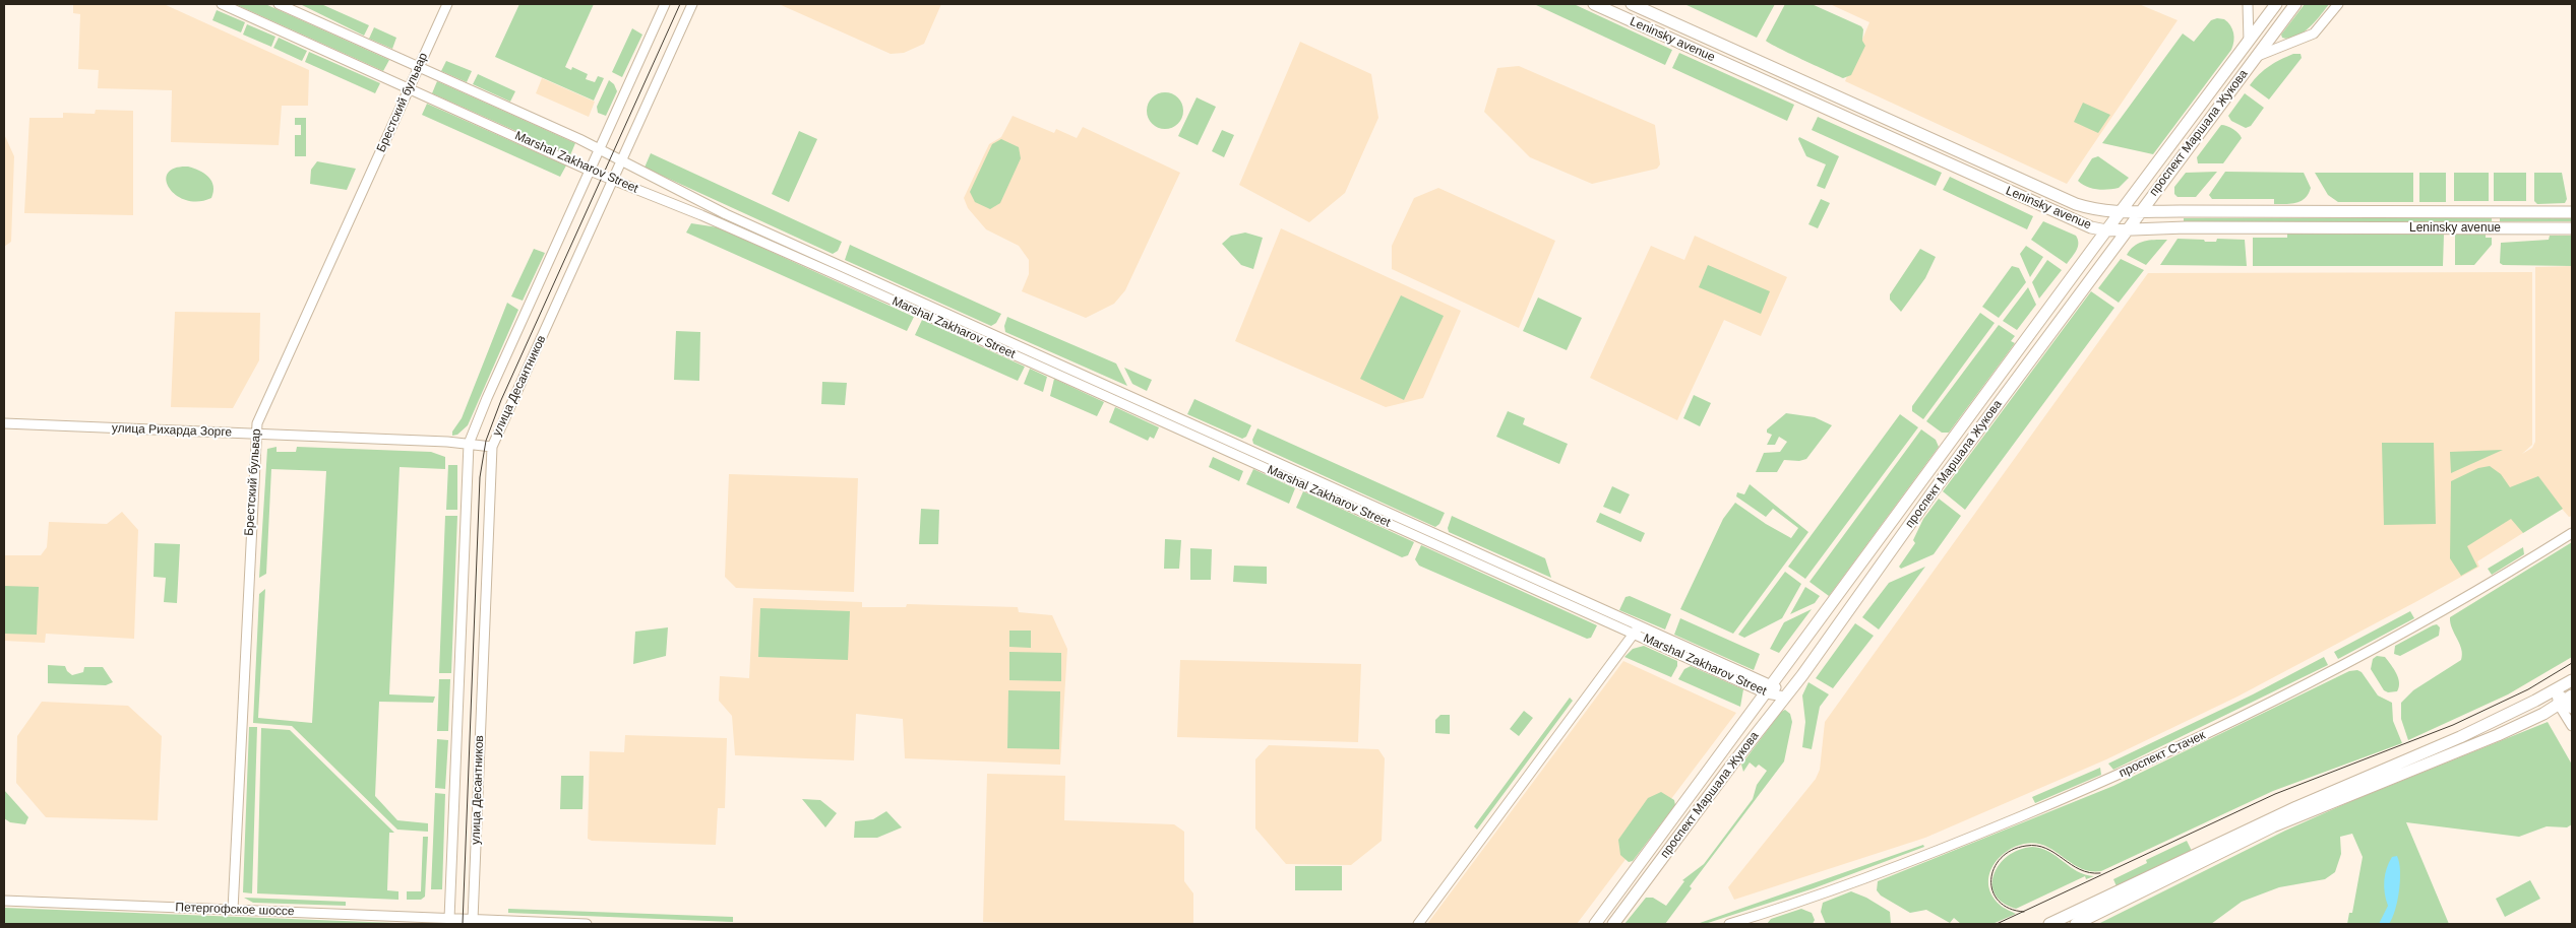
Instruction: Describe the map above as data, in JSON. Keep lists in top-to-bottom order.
{
  "streets": {
    "main road": ["Leninsky avenue", "проспект Маршала Жукова"],
    "street": [
      "Брестский бульвар",
      "Marshal Zakharov Street",
      "улица Десантников",
      "улица Рихарда Зорге",
      "проспект Стачек",
      "Петергофское шоссе"
    ]
  },
  "crossings": [
    ["Leninsky avenue", "проспект Маршала Жукова"],
    ["Брестский бульвар", "Marshal Zakharov Street"],
    ["Брестский бульвар", "улица Рихарда Зорге"],
    ["Брестский бульвар", "Петергофское шоссе"],
    ["проспект Маршала Жукова", "Marshal Zakharov Street"],
    ["Marshal Zakharov Street", "улица Десантников"],
    ["улица Десантников", "улица Рихарда Зорге"],
    ["улица Десантников", "Петергофское шоссе"]
  ]
}
